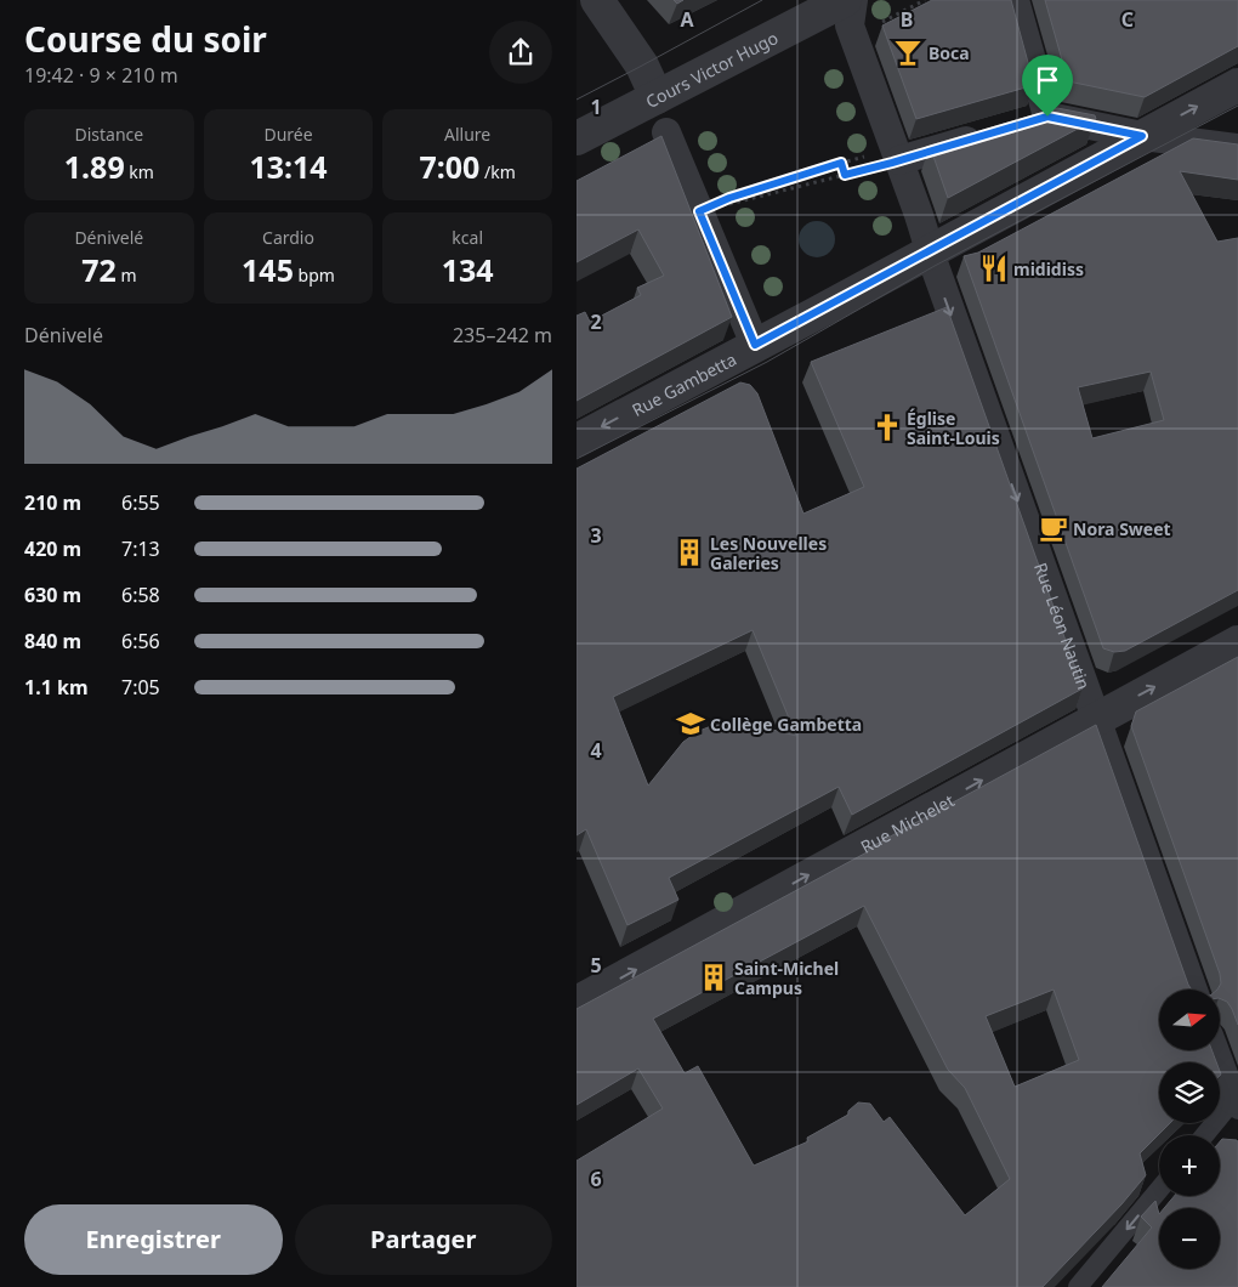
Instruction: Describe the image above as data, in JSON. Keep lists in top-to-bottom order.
{
  "streets": {
    "street": [
      "Cours Victor Hugo",
      "Rue Gambetta",
      "Rue Léon Nautin",
      "Rue Michelet"
    ]
  },
  "crossings": [
    ["Rue Gambetta", "Rue Léon Nautin"],
    ["Rue Léon Nautin", "Rue Michelet"]
  ],
  "one_way": ["Rue Léon Nautin", "Rue Michelet"],
  "places": {
    "bar": ["Boca"],
    "restaurant": ["mididiss"],
    "church": ["Église Saint-Louis"],
    "cafe": ["Nora Sweet"],
    "building": ["Les Nouvelles Galeries", "Saint-Michel Campus"],
    "school or university": ["Collège Gambetta"]
  },
  "north": "right",
  "page": {
    "heading": ["Course du soir", "19:42 · 9 × 210 m"],
    "stats": [
      ["Distance", "1.89 km"],
      ["Durée", "13:14"],
      ["Allure", "7:00 /km"],
      ["Dénivelé", "72 m"],
      ["Cardio", "145 bpm"],
      ["kcal", "134"]
    ],
    "chart": ["Dénivelé", "235–242 m"],
    "list": [
      {
        "name": "210 m",
        "note": "6:55"
      },
      {
        "name": "420 m",
        "note": "7:13"
      },
      {
        "name": "630 m",
        "note": "6:58"
      },
      {
        "name": "840 m",
        "note": "6:56"
      },
      {
        "name": "1.1 km",
        "note": "7:05"
      }
    ],
    "map_buttons": ["+", "−"],
    "buttons": ["Enregistrer", "Partager"]
  },
  "grid": {
    "columns": ["A", "B", "C"],
    "rows": [
      "1",
      "2",
      "3",
      "4",
      "5",
      "6"
    ]
  }
}
